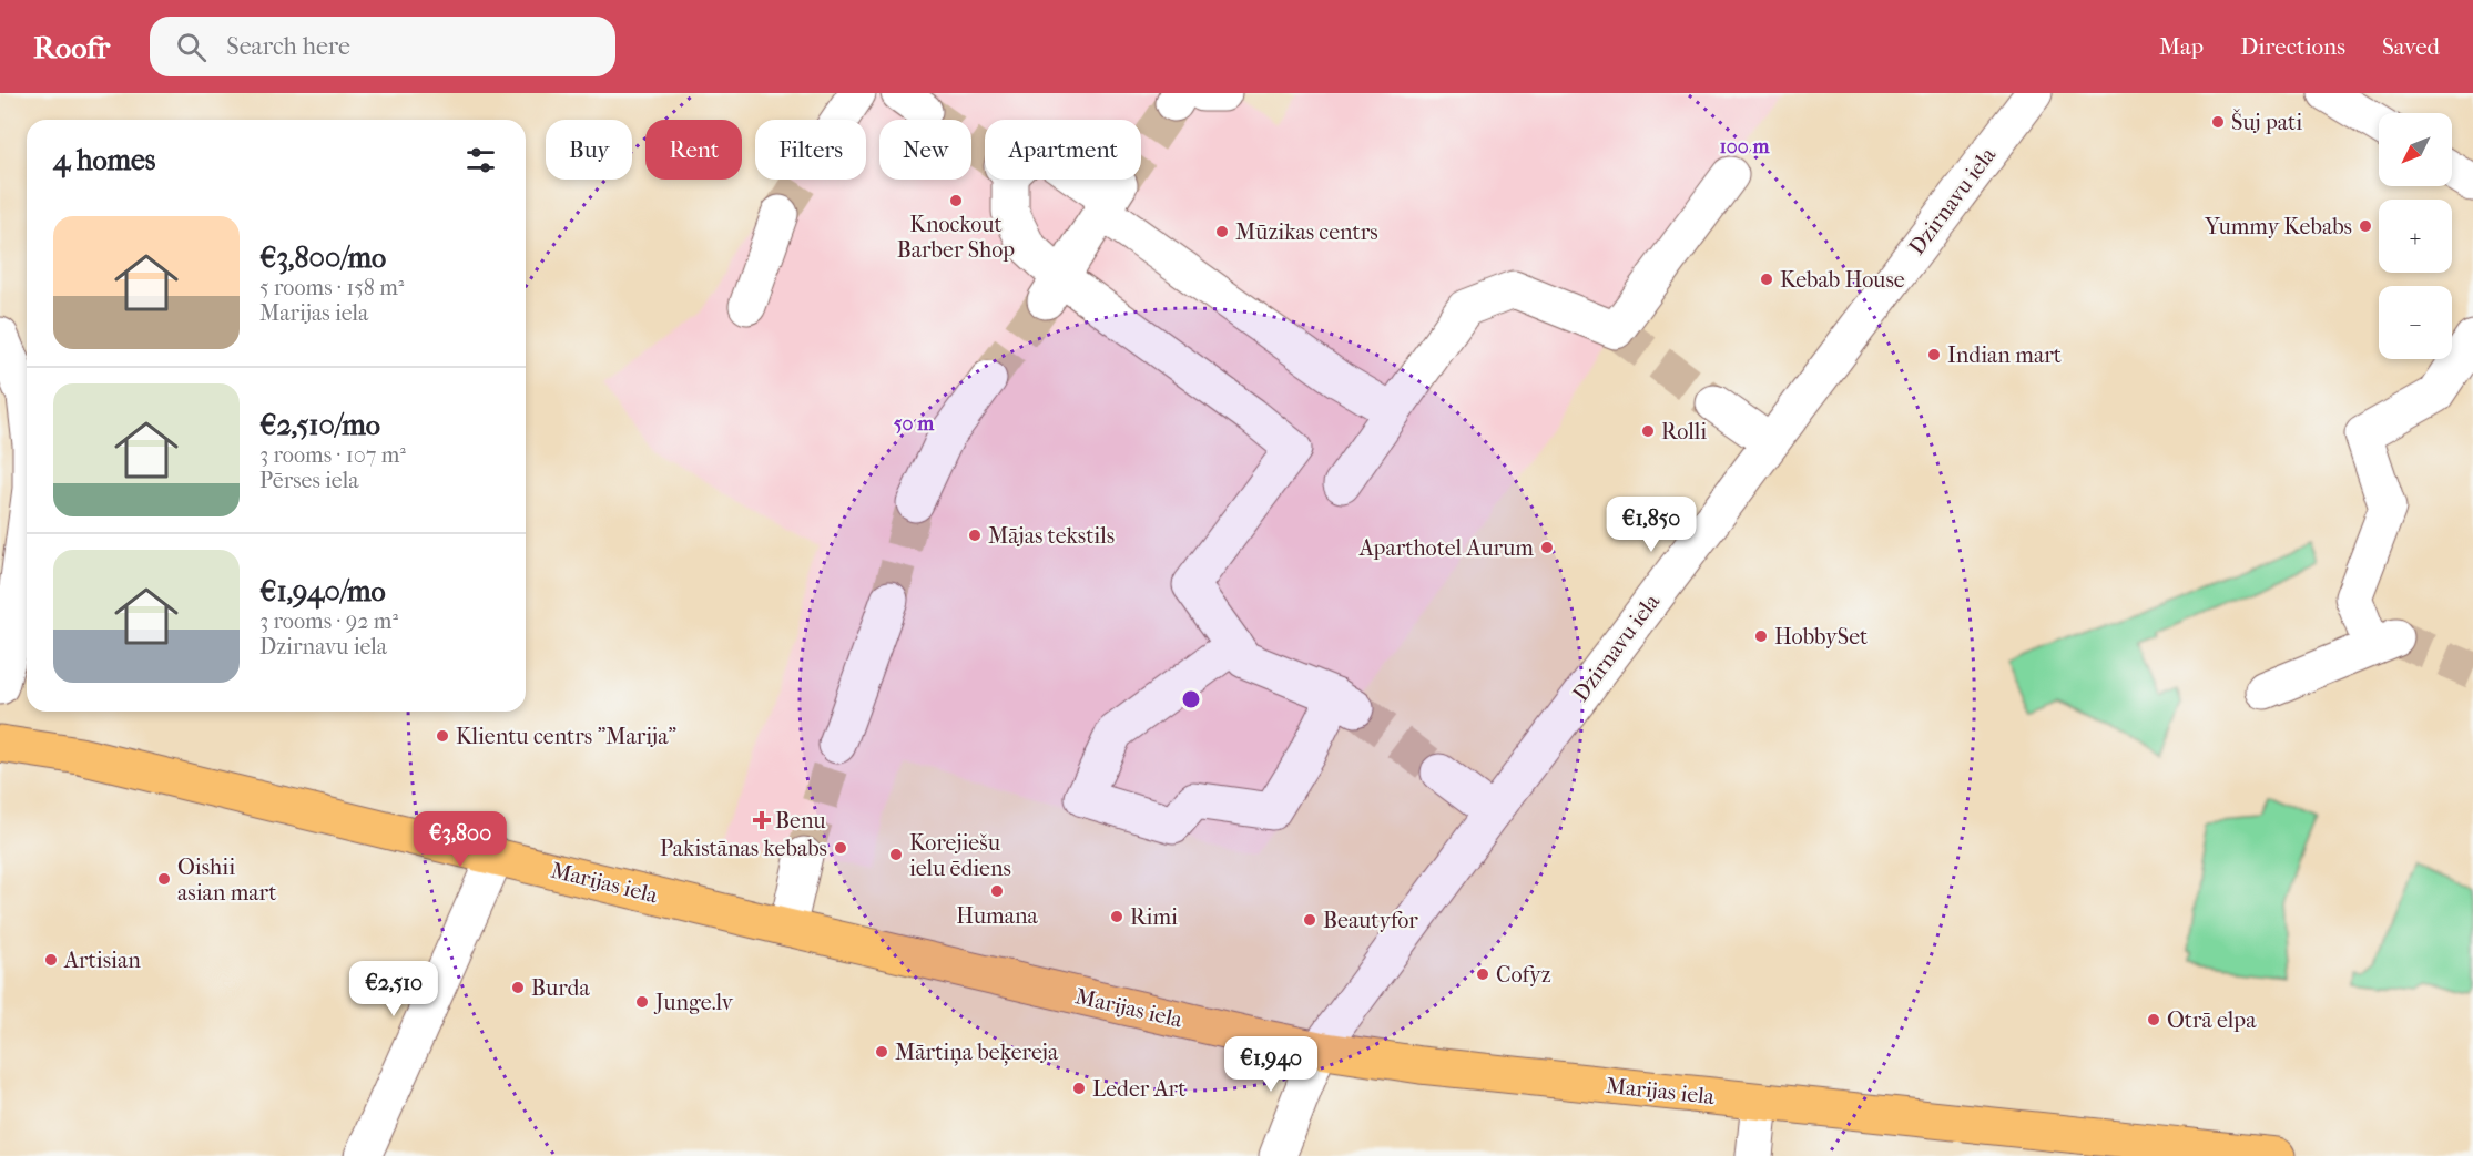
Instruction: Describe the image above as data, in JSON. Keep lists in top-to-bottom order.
{
  "streets": {
    "main road": ["Marijas iela"],
    "street": ["Dzirnavu iela"]
  },
  "crossings": [
    ["Dzirnavu iela", "Marijas iela"]
  ],
  "places": {
    "other": [
      "Šuj pati",
      "Knockout Barber Shop",
      "Yummy Kebabs",
      "Mūzikas centrs",
      "Kebab House",
      "Indian mart",
      "Rolli",
      "Mājas tekstils",
      "Aparthotel Aurum",
      "HobbySet",
      "Klientu centrs \"Marija\"",
      "Pakistānas kebabs",
      "Korejiešu ielu ēdiens",
      "Oishii asian mart",
      "Humana",
      "Rimi",
      "Beautyfor",
      "Artisian",
      "Cofyz",
      "Burda",
      "Junge.lv",
      "Otrā elpa",
      "Mārtiņa beķereja",
      "Leder Art"
    ],
    "health": ["Benu"]
  },
  "north": "bottom left",
  "page": {
    "header": "Roofr",
    "search": "Search here",
    "nav": ["Map", "Directions", "Saved"],
    "map_buttons": ["+", "−"],
    "chip": [
      "Buy",
      "Rent",
      "Filters",
      "New",
      "Apartment"
    ],
    "heading": "4 homes",
    "list": [
      {
        "name": "€3,800/mo",
        "note": "5 rooms · 158 m² · Marijas iela"
      },
      {
        "name": "€2,510/mo",
        "note": "3 rooms · 107 m² · Pērses iela"
      },
      {
        "name": "€1,940/mo",
        "note": "3 rooms · 92 m² · Dzirnavu iela"
      }
    ],
    "price": [
      "€1,850",
      "€3,800",
      "€2,510",
      "€1,940"
    ]
  },
  "rings": ["100 m", "50 m"]
}
